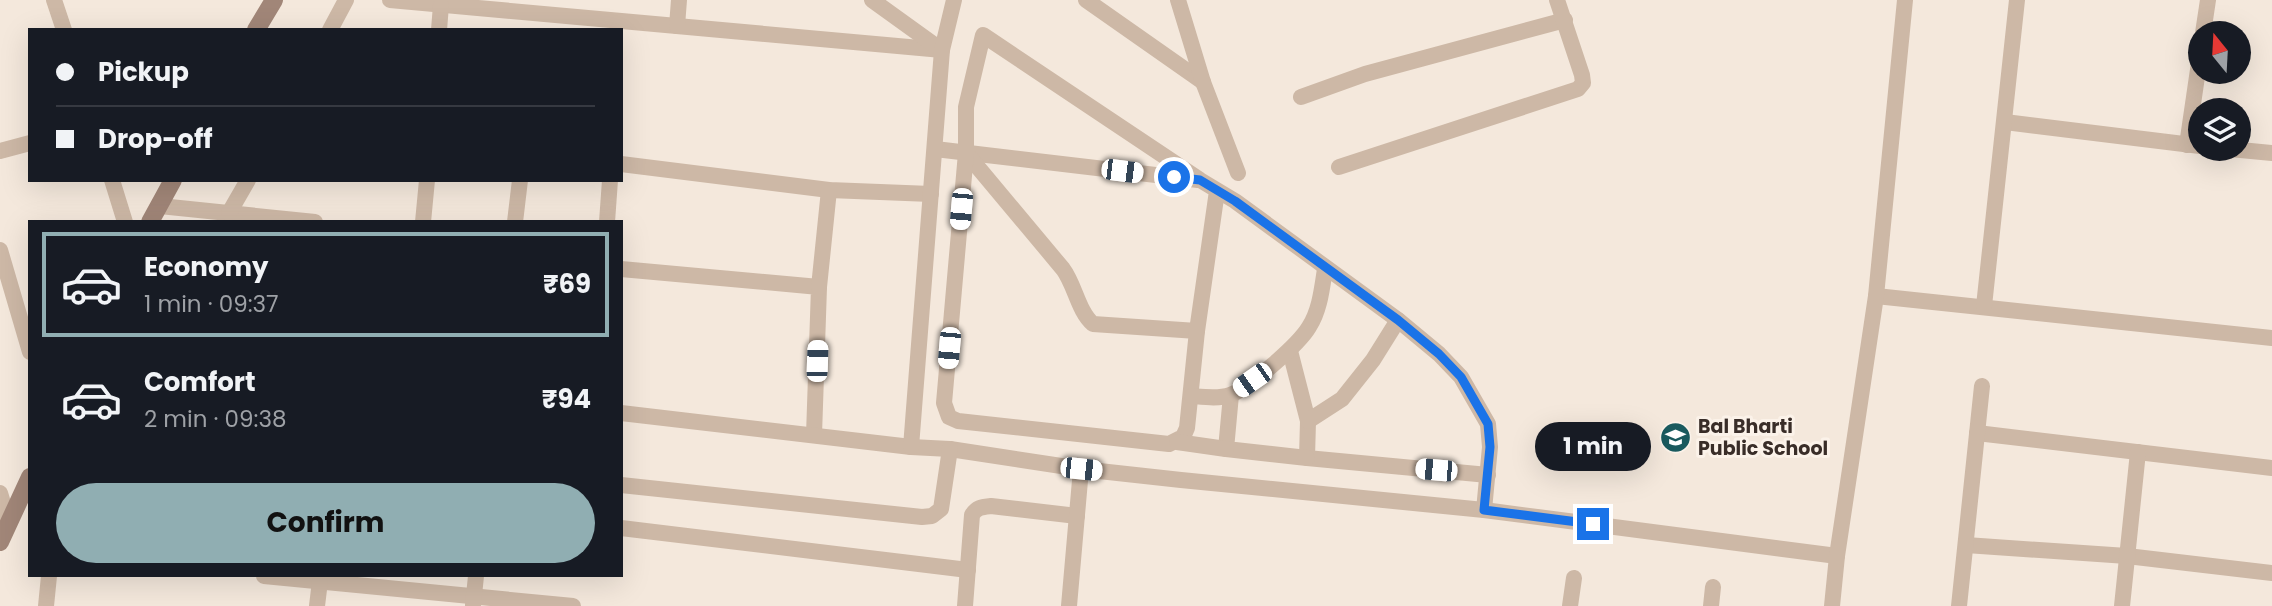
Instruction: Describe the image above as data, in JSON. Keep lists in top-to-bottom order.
{
  "places": {
    "school or university": ["Bal Bharti Public School"]
  },
  "north": "top",
  "page": {
    "banner": ["Pickup", "Drop-off"],
    "list": [
      {
        "name": "Economy",
        "note": "1 min · 09:37",
        "value": "₹69"
      },
      {
        "name": "Comfort",
        "note": "2 min · 09:38",
        "value": "₹94"
      }
    ],
    "bubble": "1 min",
    "buttons": "Confirm"
  }
}
